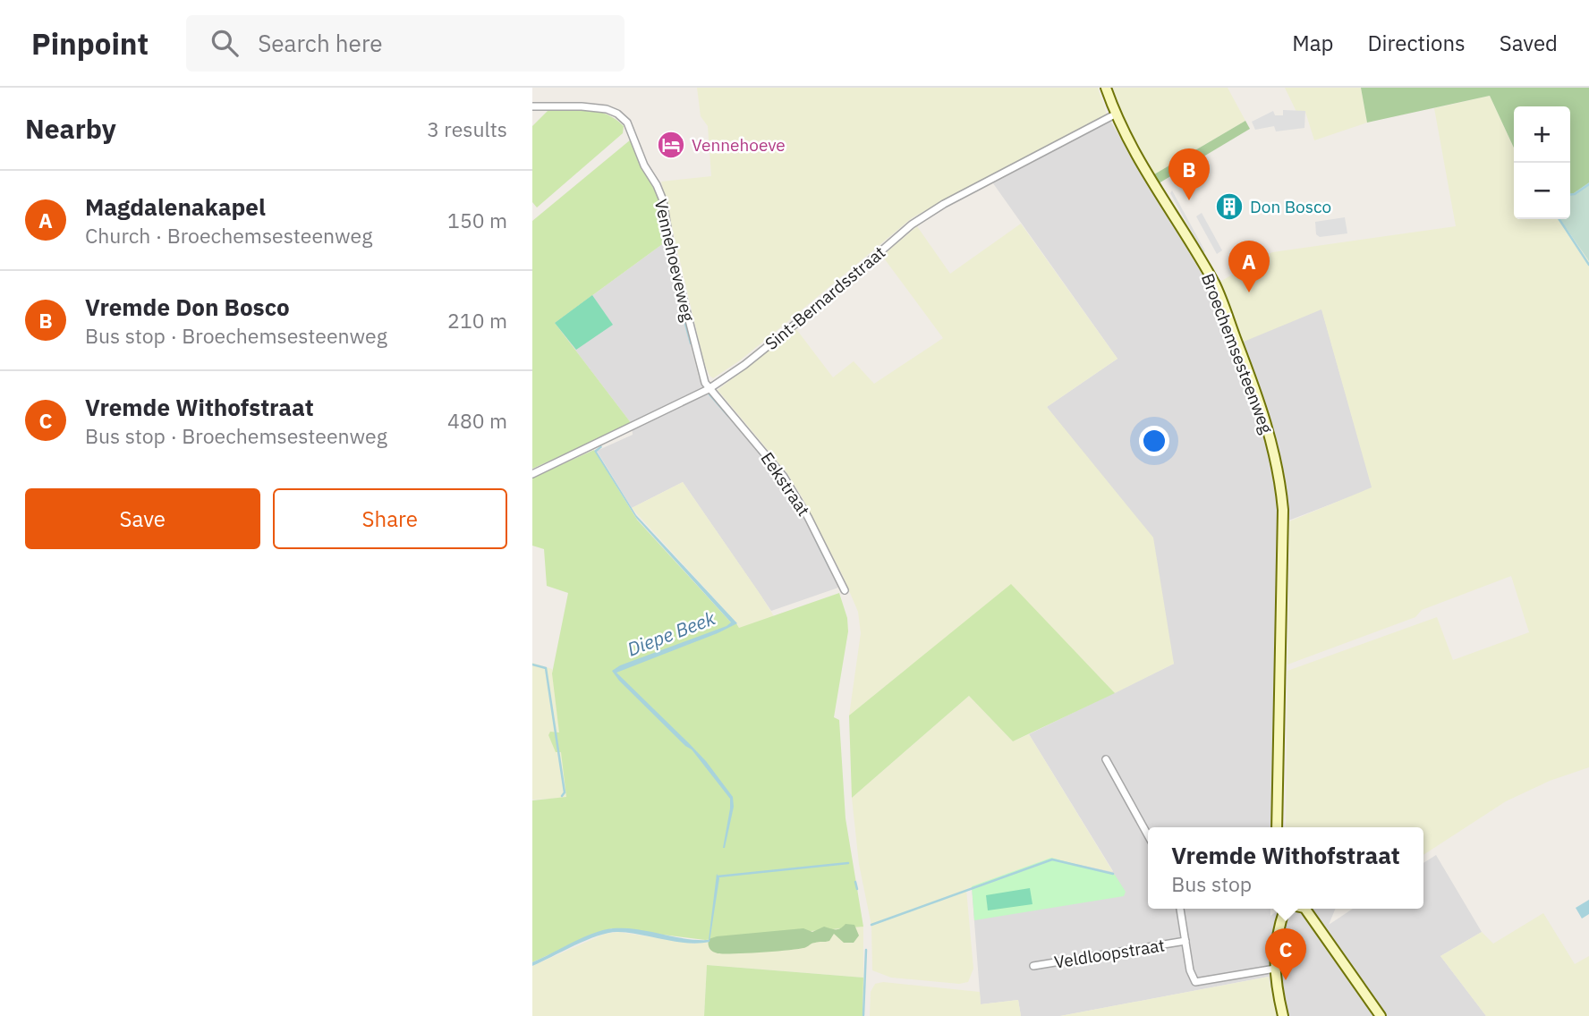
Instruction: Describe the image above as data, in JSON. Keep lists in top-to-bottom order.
{
  "streets": {
    "street": [
      "Vennehoeveweg",
      "Sint-Bernardsstraat",
      "Broechemsesteenweg",
      "Eekstraat",
      "Veldloopstraat"
    ]
  },
  "crossings": [
    ["Vennehoeveweg", "Sint-Bernardsstraat"],
    ["Vennehoeveweg", "Eekstraat"],
    ["Sint-Bernardsstraat", "Broechemsesteenweg"],
    ["Sint-Bernardsstraat", "Eekstraat"]
  ],
  "water": ["Diepe Beek"],
  "places": {
    "hotel": ["Vennehoeve"],
    "building": ["Don Bosco"]
  },
  "page": {
    "header": "Pinpoint",
    "search": "Search here",
    "nav": ["Map", "Directions", "Saved"],
    "heading": ["Nearby", "3 results"],
    "map_buttons": ["+", "−"],
    "pins": ["B", "A", "C"],
    "list": [
      {
        "mark": "A",
        "name": "Magdalenakapel",
        "note": "Church · Broechemsesteenweg",
        "value": "150 m"
      },
      {
        "mark": "B",
        "name": "Vremde Don Bosco",
        "note": "Bus stop · Broechemsesteenweg",
        "value": "210 m"
      },
      {
        "mark": "C",
        "name": "Vremde Withofstraat",
        "note": "Bus stop · Broechemsesteenweg",
        "value": "480 m"
      }
    ],
    "buttons": ["Save", "Share"],
    "popup": ["Vremde Withofstraat", "Bus stop"]
  }
}
